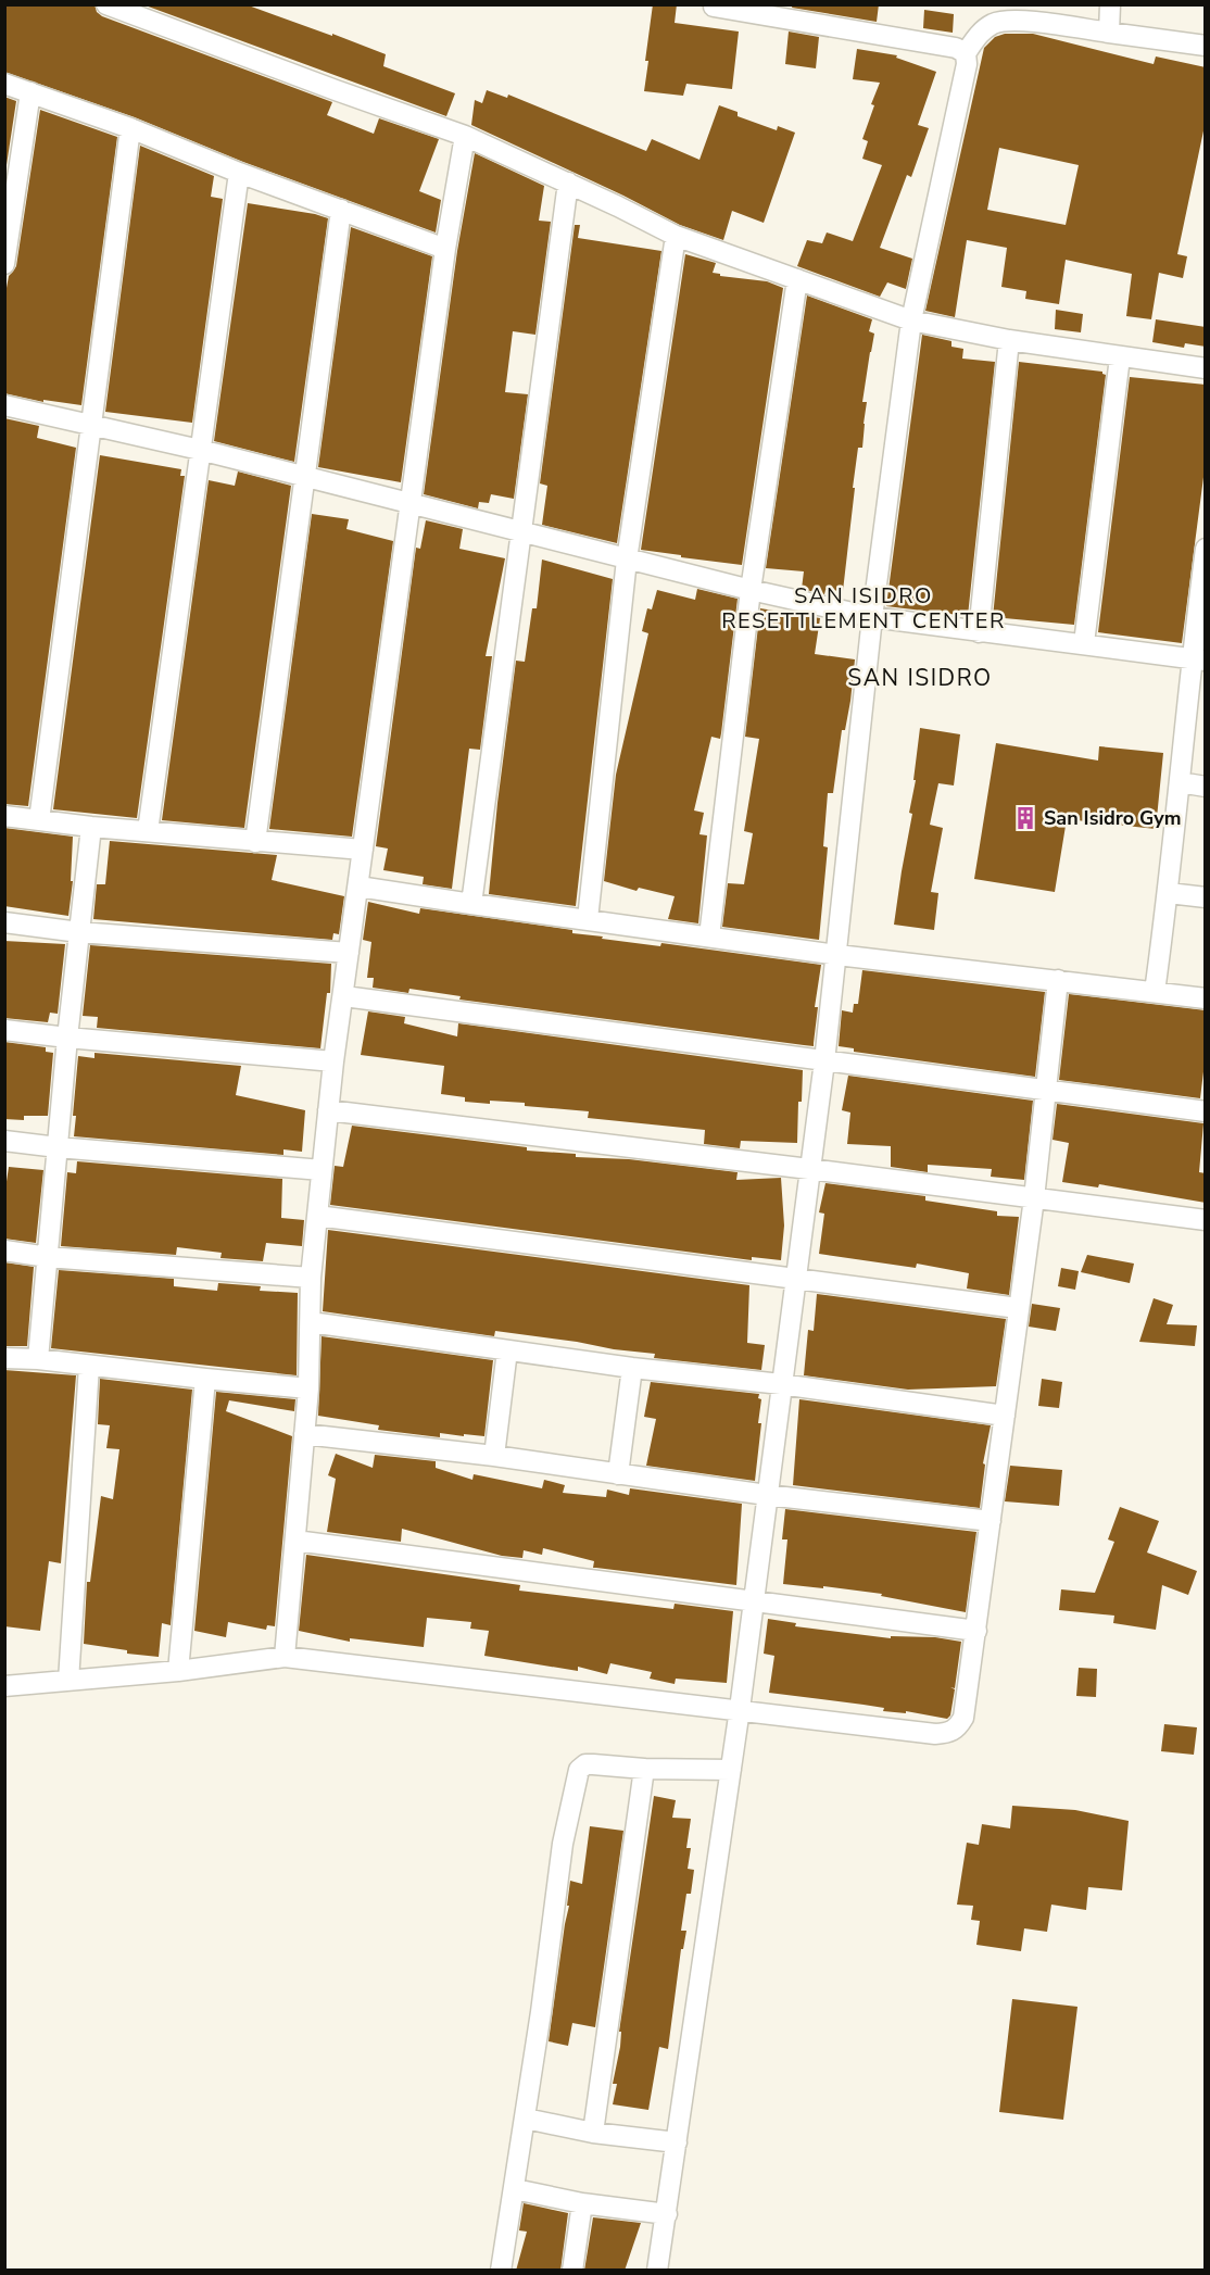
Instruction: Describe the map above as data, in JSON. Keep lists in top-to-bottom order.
{
  "districts": ["SAN ISIDRO RESETTLEMENT CENTER", "SAN ISIDRO"],
  "places": {
    "building": ["San Isidro Gym"]
  }
}
